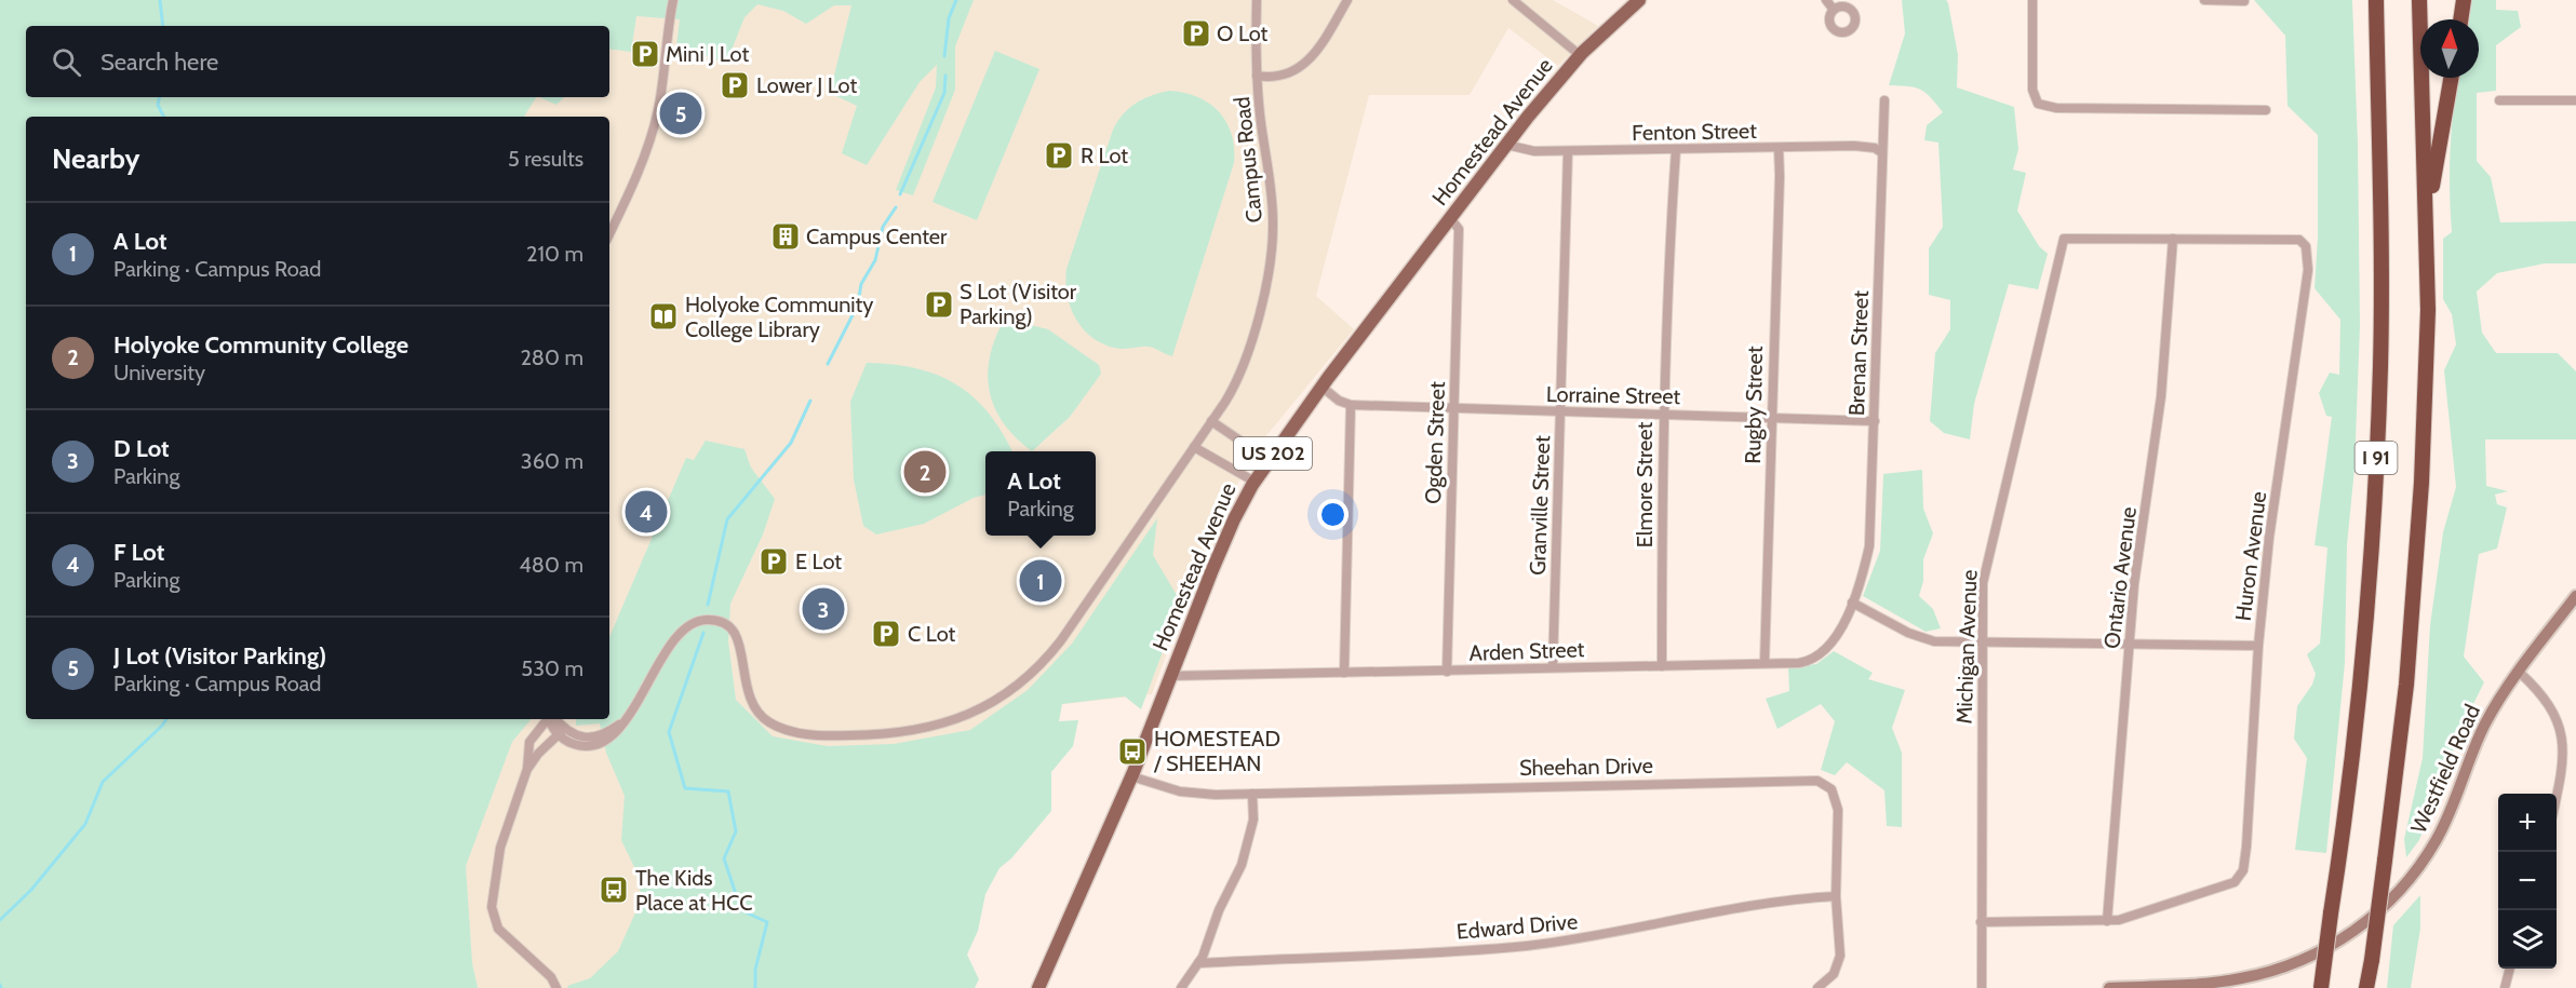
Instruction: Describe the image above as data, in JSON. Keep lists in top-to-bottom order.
{
  "streets": {
    "highway": ["I 91"],
    "main road": ["Homestead Avenue", "US 202", "Westfield Road"],
    "street": [
      "Fenton Street",
      "Campus Road",
      "Brenan Street",
      "Lorraine Street",
      "Rugby Street",
      "Ogden Street",
      "Elmore Street",
      "Granville Street",
      "Huron Avenue",
      "Ontario Avenue",
      "Michigan Avenue",
      "Arden Street",
      "Sheehan Drive",
      "Edward Drive"
    ]
  },
  "crossings": [
    ["Homestead Avenue", "Fenton Street"],
    ["Homestead Avenue", "Ogden Street"],
    ["Homestead Avenue", "Arden Street"],
    ["Homestead Avenue", "Sheehan Drive"],
    ["Fenton Street", "Brenan Street"],
    ["Fenton Street", "Rugby Street"],
    ["Fenton Street", "Elmore Street"],
    ["Fenton Street", "Granville Street"],
    ["Brenan Street", "Lorraine Street"],
    ["Brenan Street", "Arden Street"],
    ["Lorraine Street", "Rugby Street"],
    ["Lorraine Street", "Ogden Street"],
    ["Lorraine Street", "Elmore Street"],
    ["Lorraine Street", "Granville Street"],
    ["Rugby Street", "Arden Street"],
    ["Ogden Street", "Arden Street"],
    ["Elmore Street", "Arden Street"],
    ["Granville Street", "Arden Street"],
    ["Huron Avenue", "Ontario Avenue"],
    ["Huron Avenue", "Michigan Avenue"],
    ["Ontario Avenue", "Michigan Avenue"],
    ["Sheehan Drive", "Edward Drive"]
  ],
  "places": {
    "parking": [
      "O Lot",
      "Mini J Lot",
      "Lower J Lot",
      "R Lot",
      "S Lot (Visitor Parking)",
      "E Lot",
      "C Lot"
    ],
    "building": ["Campus Center"],
    "library": ["Holyoke Community College Library"],
    "bus stop": ["HOMESTEAD / SHEEHAN", "The Kids Place at HCC"]
  },
  "north": "top",
  "page": {
    "search": "Search here",
    "pins": [
      "5",
      "2",
      "4",
      "1",
      "3"
    ],
    "heading": ["Nearby", "5 results"],
    "list": [
      {
        "mark": "1",
        "name": "A Lot",
        "note": "Parking · Campus Road",
        "value": "210 m"
      },
      {
        "mark": "2",
        "name": "Holyoke Community College",
        "note": "University",
        "value": "280 m"
      },
      {
        "mark": "3",
        "name": "D Lot",
        "note": "Parking",
        "value": "360 m"
      },
      {
        "mark": "4",
        "name": "F Lot",
        "note": "Parking",
        "value": "480 m"
      },
      {
        "mark": "5",
        "name": "J Lot (Visitor Parking)",
        "note": "Parking · Campus Road",
        "value": "530 m"
      }
    ],
    "popup": ["A Lot", "Parking"],
    "map_buttons": ["+", "−"]
  }
}
